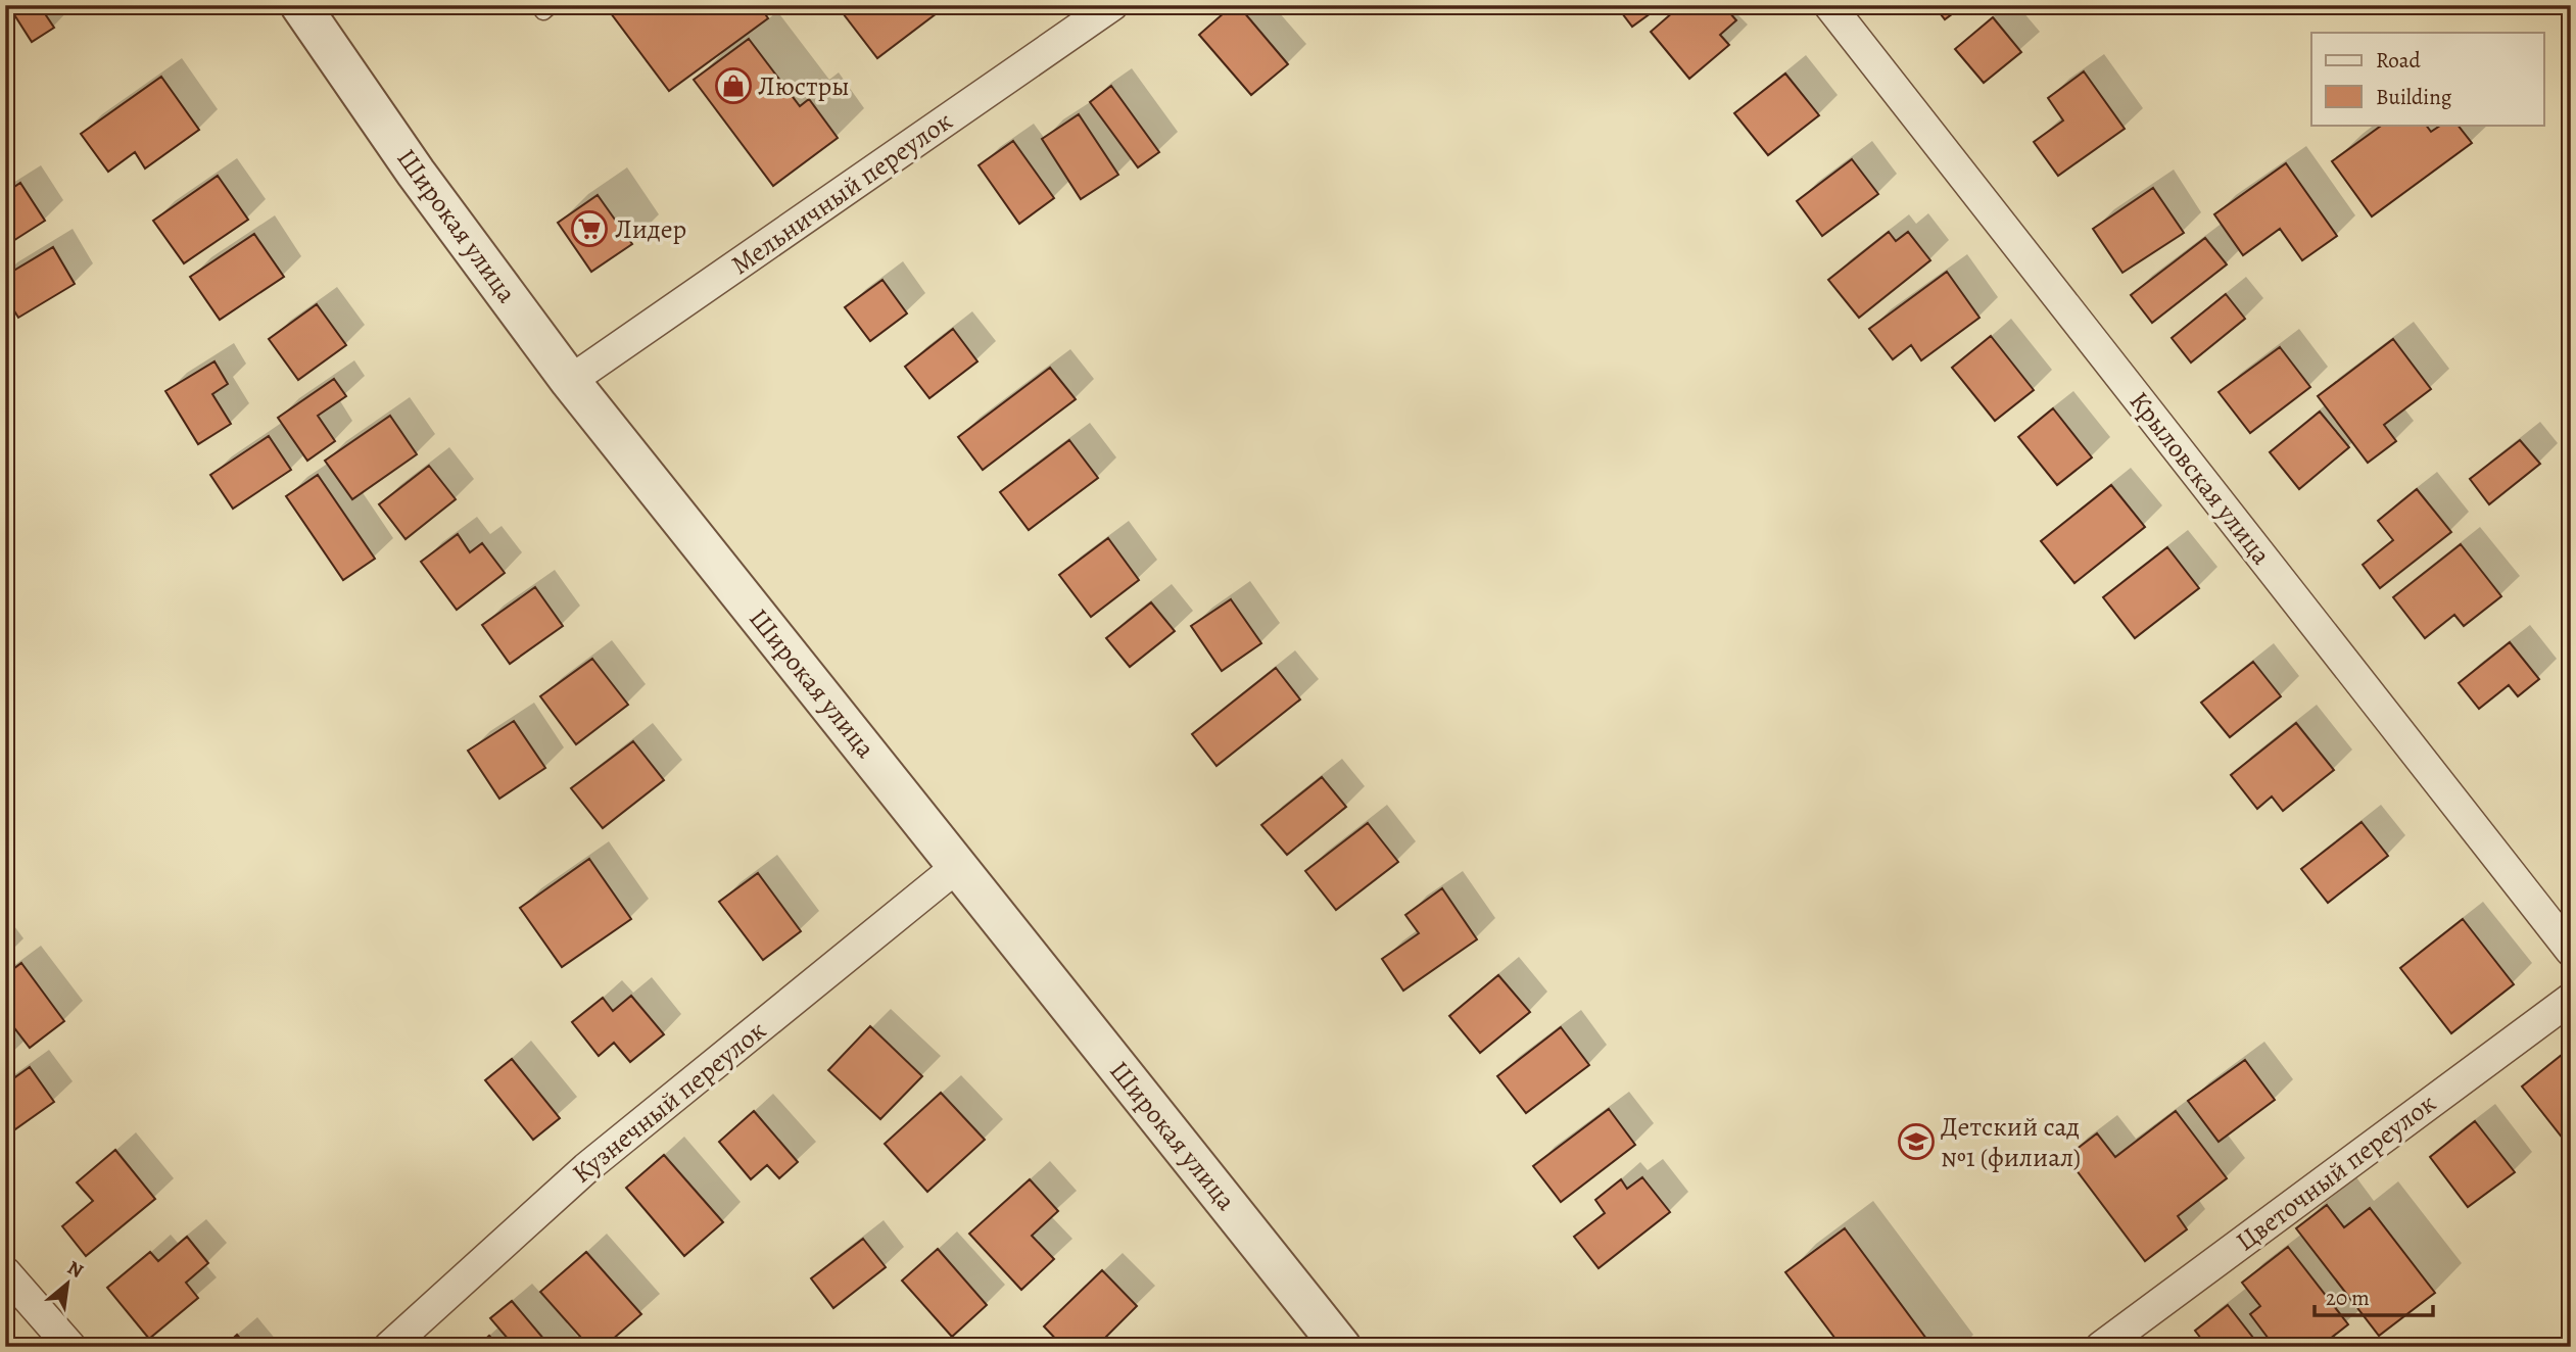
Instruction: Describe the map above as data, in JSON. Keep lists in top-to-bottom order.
{
  "streets": {
    "street": [
      "Мельничный переулок",
      "Широкая улица",
      "Крыловская улица",
      "Кузнечный переулок",
      "Цветочный переулок"
    ]
  },
  "crossings": [
    ["Мельничный переулок", "Широкая улица"],
    ["Широкая улица", "Кузнечный переулок"]
  ],
  "places": {
    "shop": ["Люстры"],
    "supermarket": ["Лидер"],
    "school or university": ["Детский сад №1 (филиал)"]
  },
  "legend": ["Road", "Building"],
  "scale_bar": "20 m",
  "north": "top right"
}
